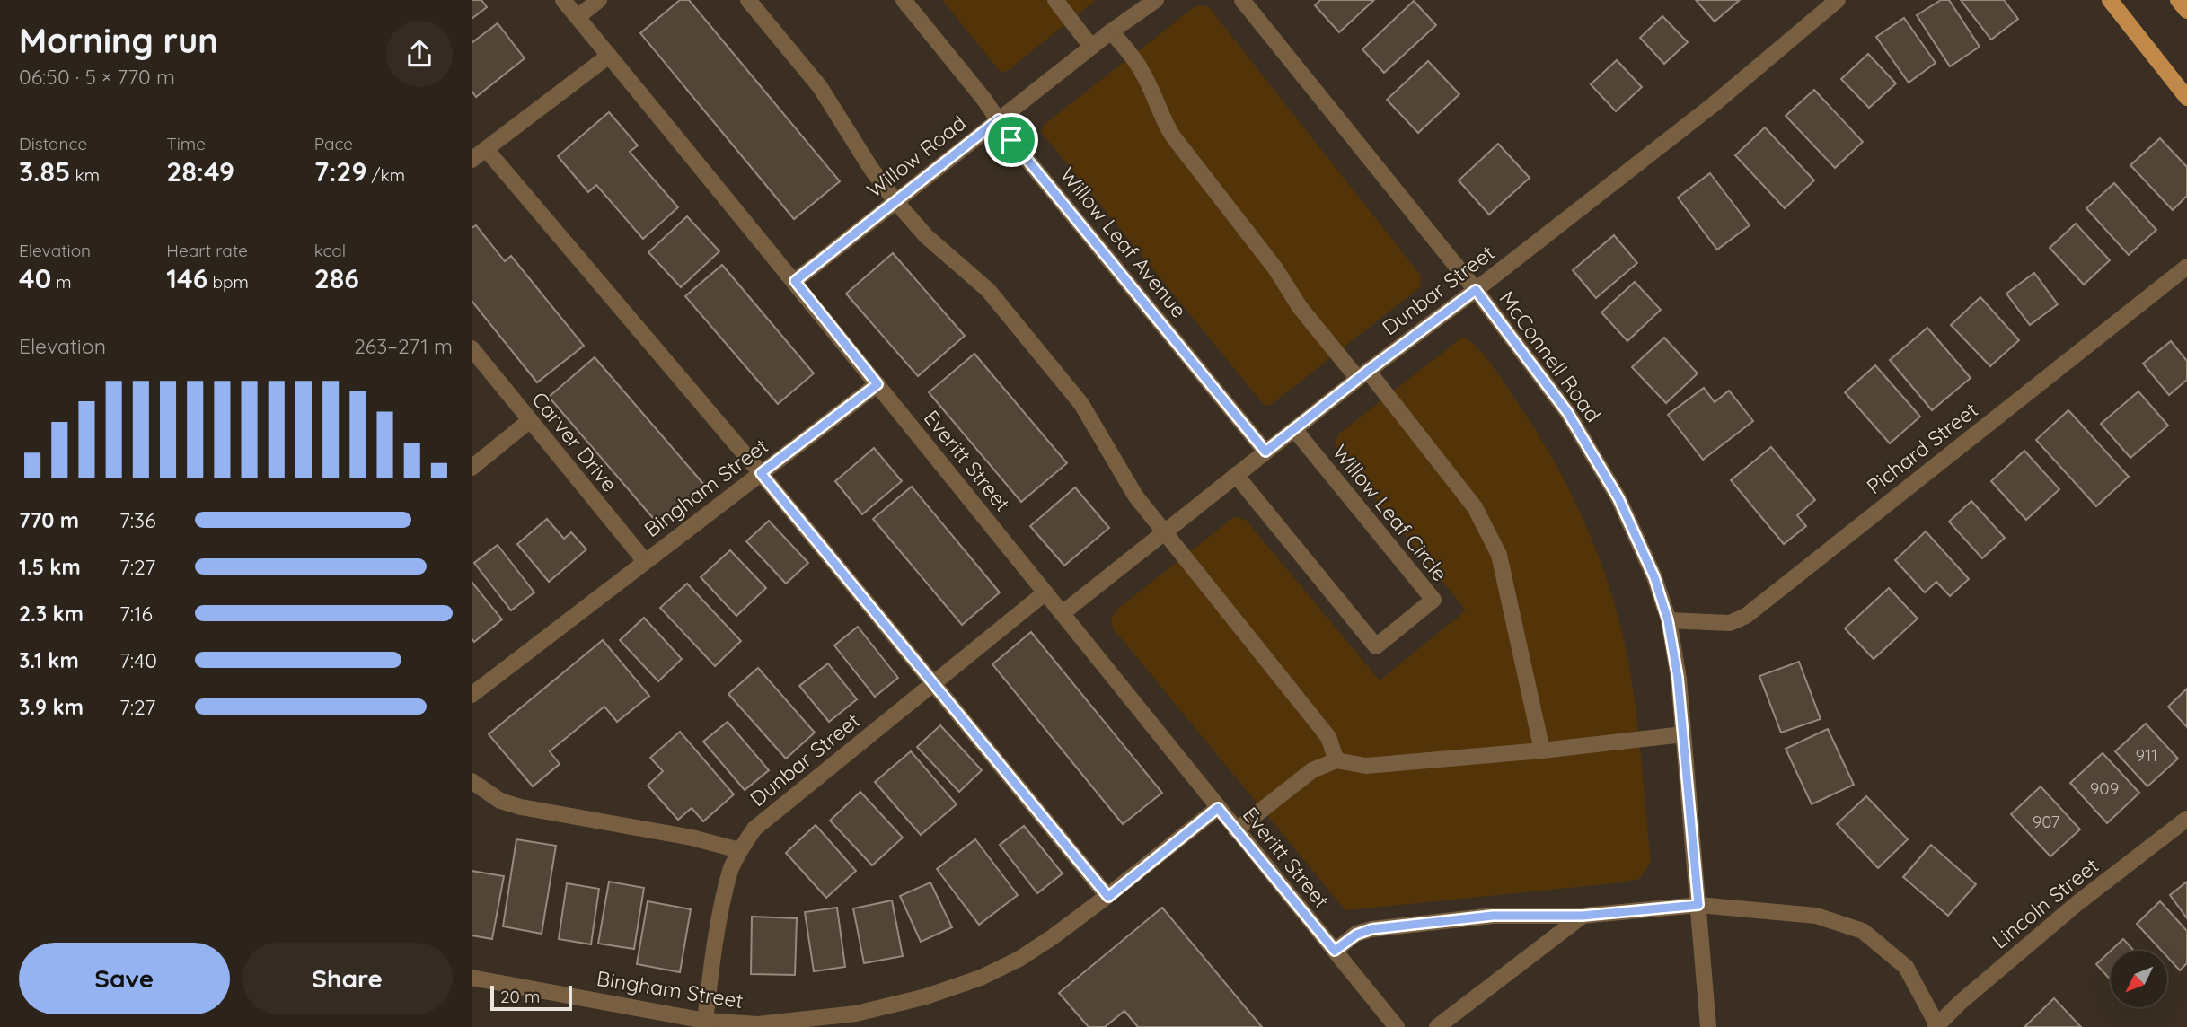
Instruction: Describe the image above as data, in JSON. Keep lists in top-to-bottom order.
{
  "streets": {
    "street": [
      "Willow Road",
      "Willow Leaf Avenue",
      "Dunbar Street",
      "McConnell Road",
      "Carver Drive",
      "Pichard Street",
      "Everitt Street",
      "Bingham Street",
      "Willow Leaf Circle",
      "Lincoln Street"
    ]
  },
  "crossings": [
    ["Willow Road", "Willow Leaf Avenue"],
    ["Willow Road", "Everitt Street"],
    ["Willow Leaf Avenue", "Dunbar Street"],
    ["Dunbar Street", "McConnell Road"],
    ["Dunbar Street", "Everitt Street"],
    ["Dunbar Street", "Bingham Street"],
    ["Dunbar Street", "Willow Leaf Circle"],
    ["McConnell Road", "Pichard Street"],
    ["Carver Drive", "Bingham Street"],
    ["Everitt Street", "Bingham Street"]
  ],
  "house_numbers": ["911", "909", "907"],
  "scale_bar": "20 m",
  "north": "bottom left",
  "page": {
    "heading": ["Morning run", "06:50 · 5 × 770 m"],
    "stats": [
      ["Distance", "3.85 km"],
      ["Time", "28:49"],
      ["Pace", "7:29 /km"],
      ["Elevation", "40 m"],
      ["Heart rate", "146 bpm"],
      ["kcal", "286"]
    ],
    "chart": ["Elevation", "263–271 m"],
    "list": [
      {
        "name": "770 m",
        "note": "7:36"
      },
      {
        "name": "1.5 km",
        "note": "7:27"
      },
      {
        "name": "2.3 km",
        "note": "7:16"
      },
      {
        "name": "3.1 km",
        "note": "7:40"
      },
      {
        "name": "3.9 km",
        "note": "7:27"
      }
    ],
    "buttons": ["Save", "Share"],
    "scale": "20 m"
  }
}
